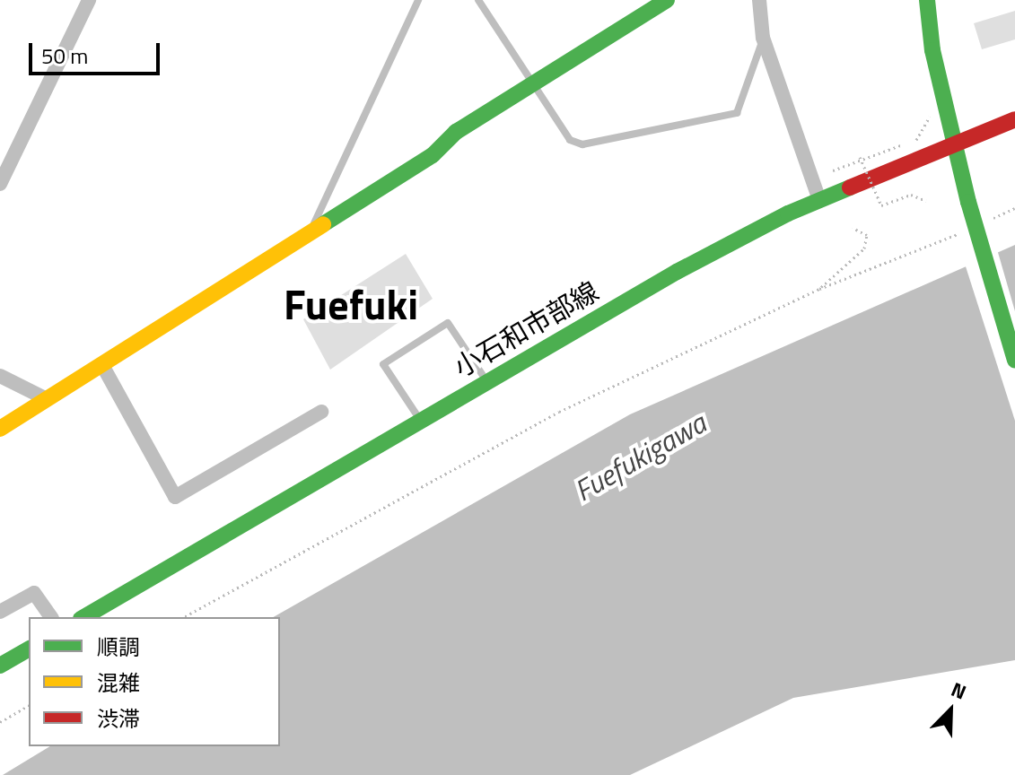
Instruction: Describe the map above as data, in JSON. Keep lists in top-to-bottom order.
{
  "streets": {
    "main road": ["小石和市部線"]
  },
  "districts": ["Fuefuki"],
  "water": ["Fuefukigawa"],
  "legend": ["順調", "混雑", "渋滞"],
  "scale_bar": "50 m",
  "north": "top right"
}
